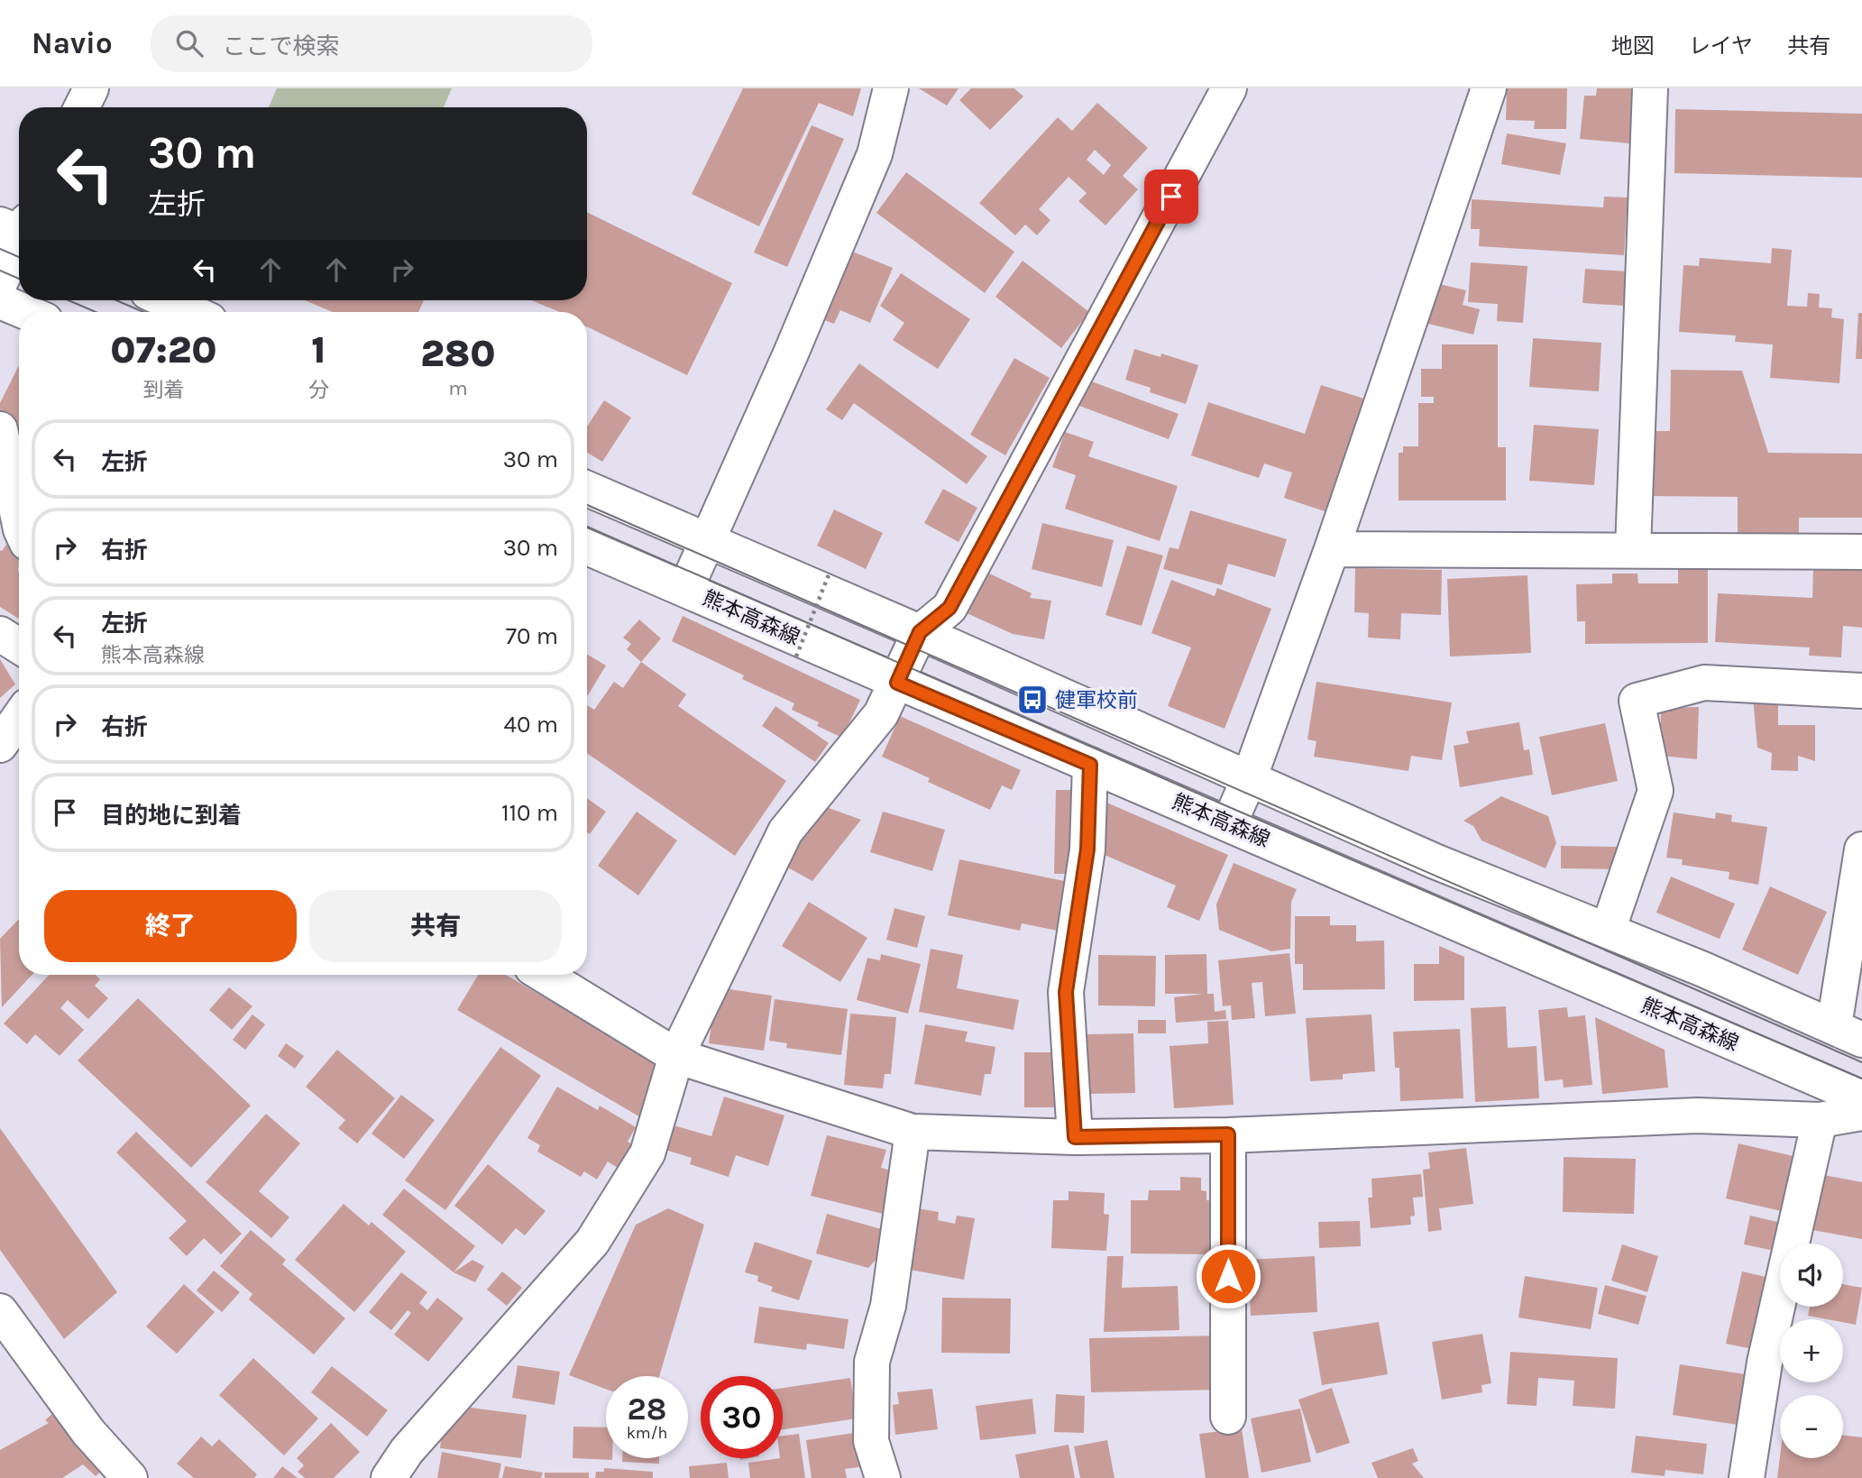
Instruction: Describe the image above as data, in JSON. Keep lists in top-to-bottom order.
{
  "streets": {
    "street": ["熊本高森線"]
  },
  "places": {
    "bus stop": ["健軍校前"]
  },
  "page": {
    "header": "Navio",
    "search": "ここで検索",
    "nav": ["地図", "レイヤ", "共有"],
    "turn": ["30 m", "左折"],
    "eta": [
      "07:20",
      "到着",
      "1",
      "分",
      "280",
      "m"
    ],
    "list": [
      {
        "name": "左折",
        "value": "30 m"
      },
      {
        "name": "右折",
        "value": "30 m"
      },
      {
        "name": "左折",
        "note": "熊本高森線",
        "value": "70 m"
      },
      {
        "name": "右折",
        "value": "40 m"
      },
      {
        "name": "目的地に到着",
        "value": "110 m"
      }
    ],
    "buttons": ["終了", "共有"],
    "map_buttons": ["+", "−"],
    "speed": "28 km/h",
    "limit": "30"
  }
}
